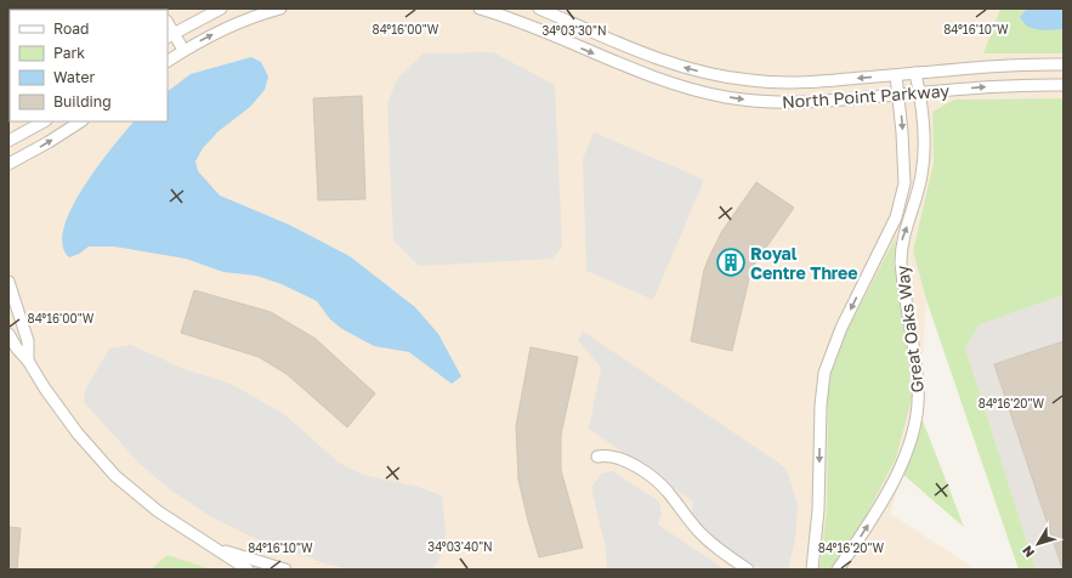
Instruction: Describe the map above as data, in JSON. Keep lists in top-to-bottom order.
{
  "streets": {
    "street": ["North Point Parkway", "Great Oaks Way"]
  },
  "crossings": [
    ["North Point Parkway", "Great Oaks Way"]
  ],
  "places": {
    "building": ["Royal Centre Three"]
  },
  "legend": [
    "Road",
    "Park",
    "Water",
    "Building"
  ],
  "north": "bottom left",
  "coordinates": [
    "84°16'00\"W",
    "84°16'10\"W",
    "34°03'30\"N",
    "84°16'20\"W",
    "34°03'40\"N"
  ]
}
